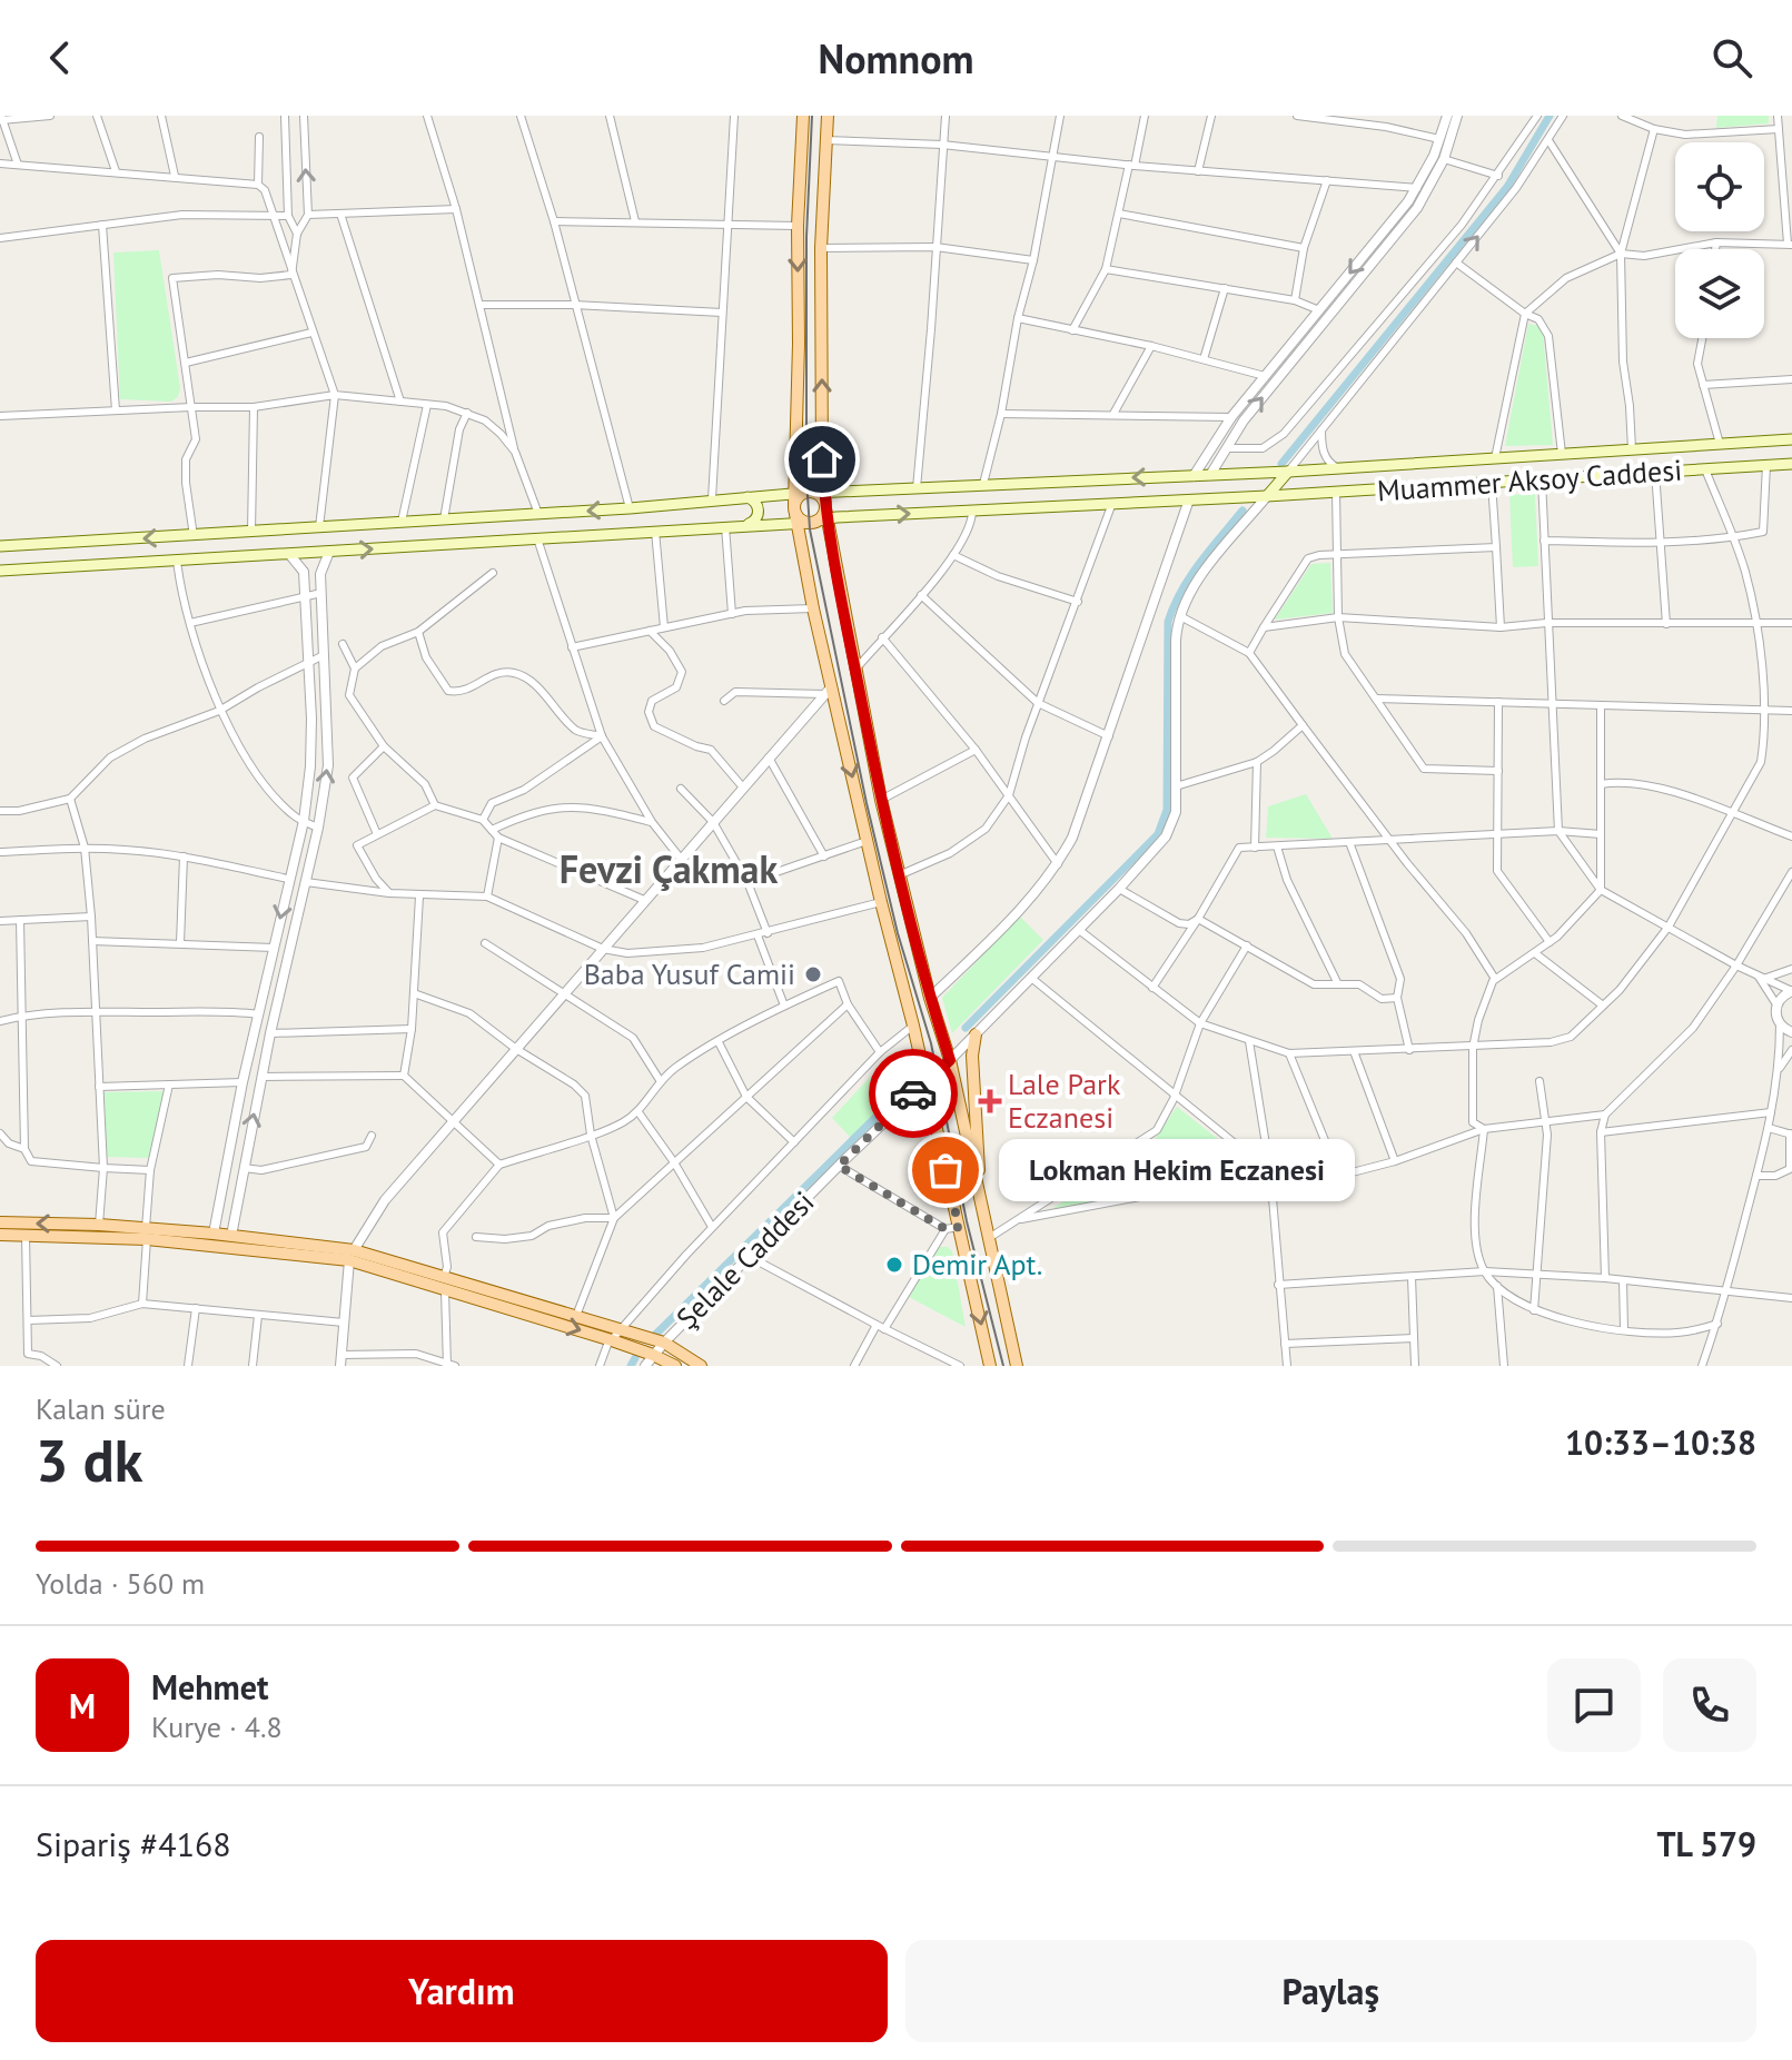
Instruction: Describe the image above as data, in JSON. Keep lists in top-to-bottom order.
{
  "streets": {
    "main road": ["Muammer Aksoy Caddesi"],
    "street": ["Şelale Caddesi"]
  },
  "districts": ["Fevzi Çakmak"],
  "places": {
    "other": ["Baba Yusuf Camii", "Lokman Hekim Eczanesi", "Demir Apt."],
    "health": ["Lale Park Eczanesi"]
  },
  "page": {
    "header": "Nomnom",
    "bubble": "Lokman Hekim Eczanesi",
    "heading": ["3 dk", "Kalan süre", "10:33–10:38"],
    "panel": [
      "Mehmet",
      "Kurye · 4.8",
      "Sipariş #4168",
      "TL 579"
    ],
    "bar": "Yolda · 560 m",
    "round": "M",
    "buttons": ["Yardım", "Paylaş"]
  }
}
